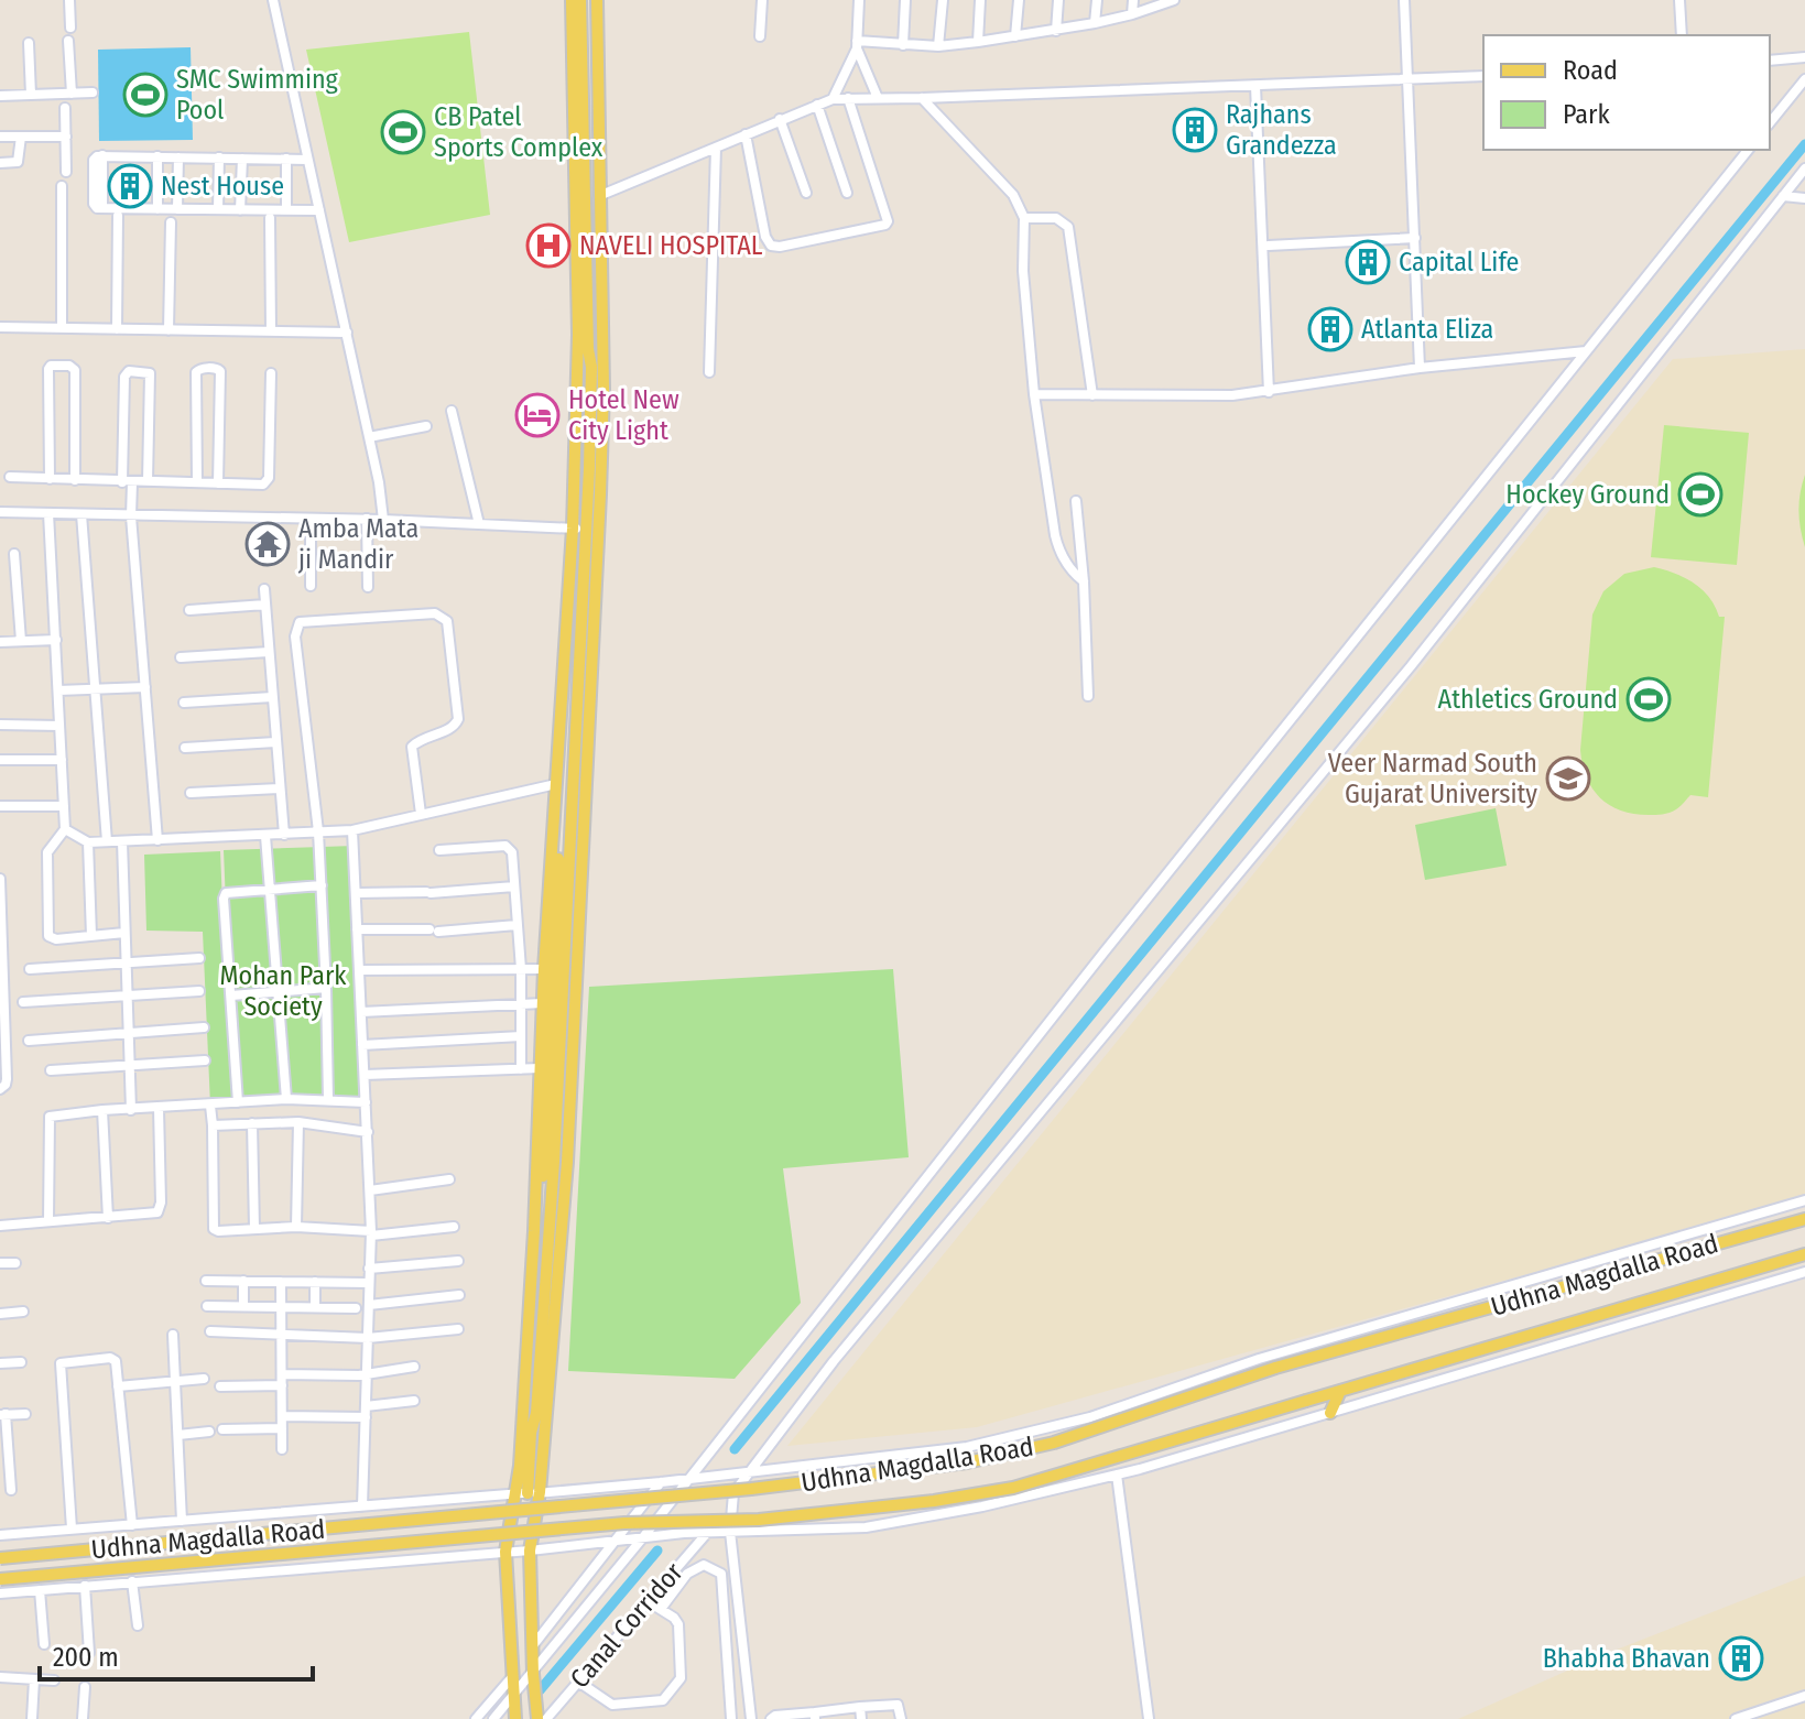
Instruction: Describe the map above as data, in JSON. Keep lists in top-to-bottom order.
{
  "streets": {
    "main road": ["Udhna Magdalla Road"],
    "street": ["Canal Corridor"]
  },
  "parks": ["Mohan Park Society"],
  "places": {
    "sports": [
      "SMC Swimming Pool",
      "CB Patel Sports Complex",
      "Hockey Ground",
      "Athletics Ground"
    ],
    "building": [
      "Rajhans Grandezza",
      "Nest House",
      "Capital Life",
      "Atlanta Eliza",
      "Bhabha Bhavan"
    ],
    "hospital": ["NAVELI HOSPITAL"],
    "hotel": ["Hotel New City Light"],
    "temple": ["Amba Mata ji Mandir"],
    "school or university": ["Veer Narmad South Gujarat University"]
  },
  "legend": ["Road", "Park"],
  "scale_bar": "200 m"
}
